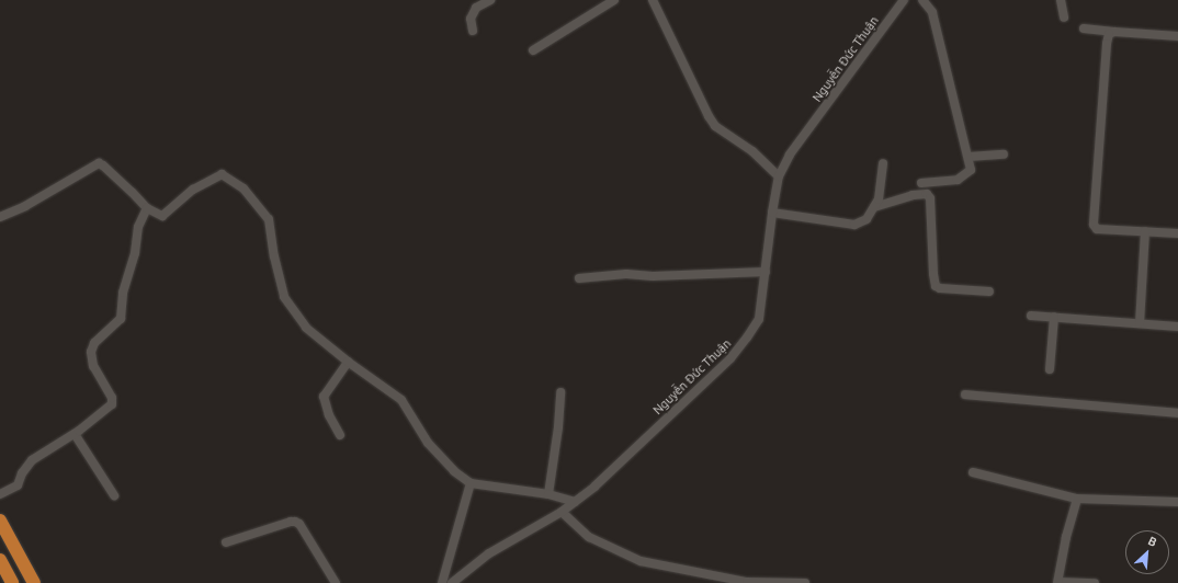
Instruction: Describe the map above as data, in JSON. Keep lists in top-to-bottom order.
{
  "streets": {
    "street": ["Nguyễn Đức Thuận"]
  },
  "north": "top right"
}
